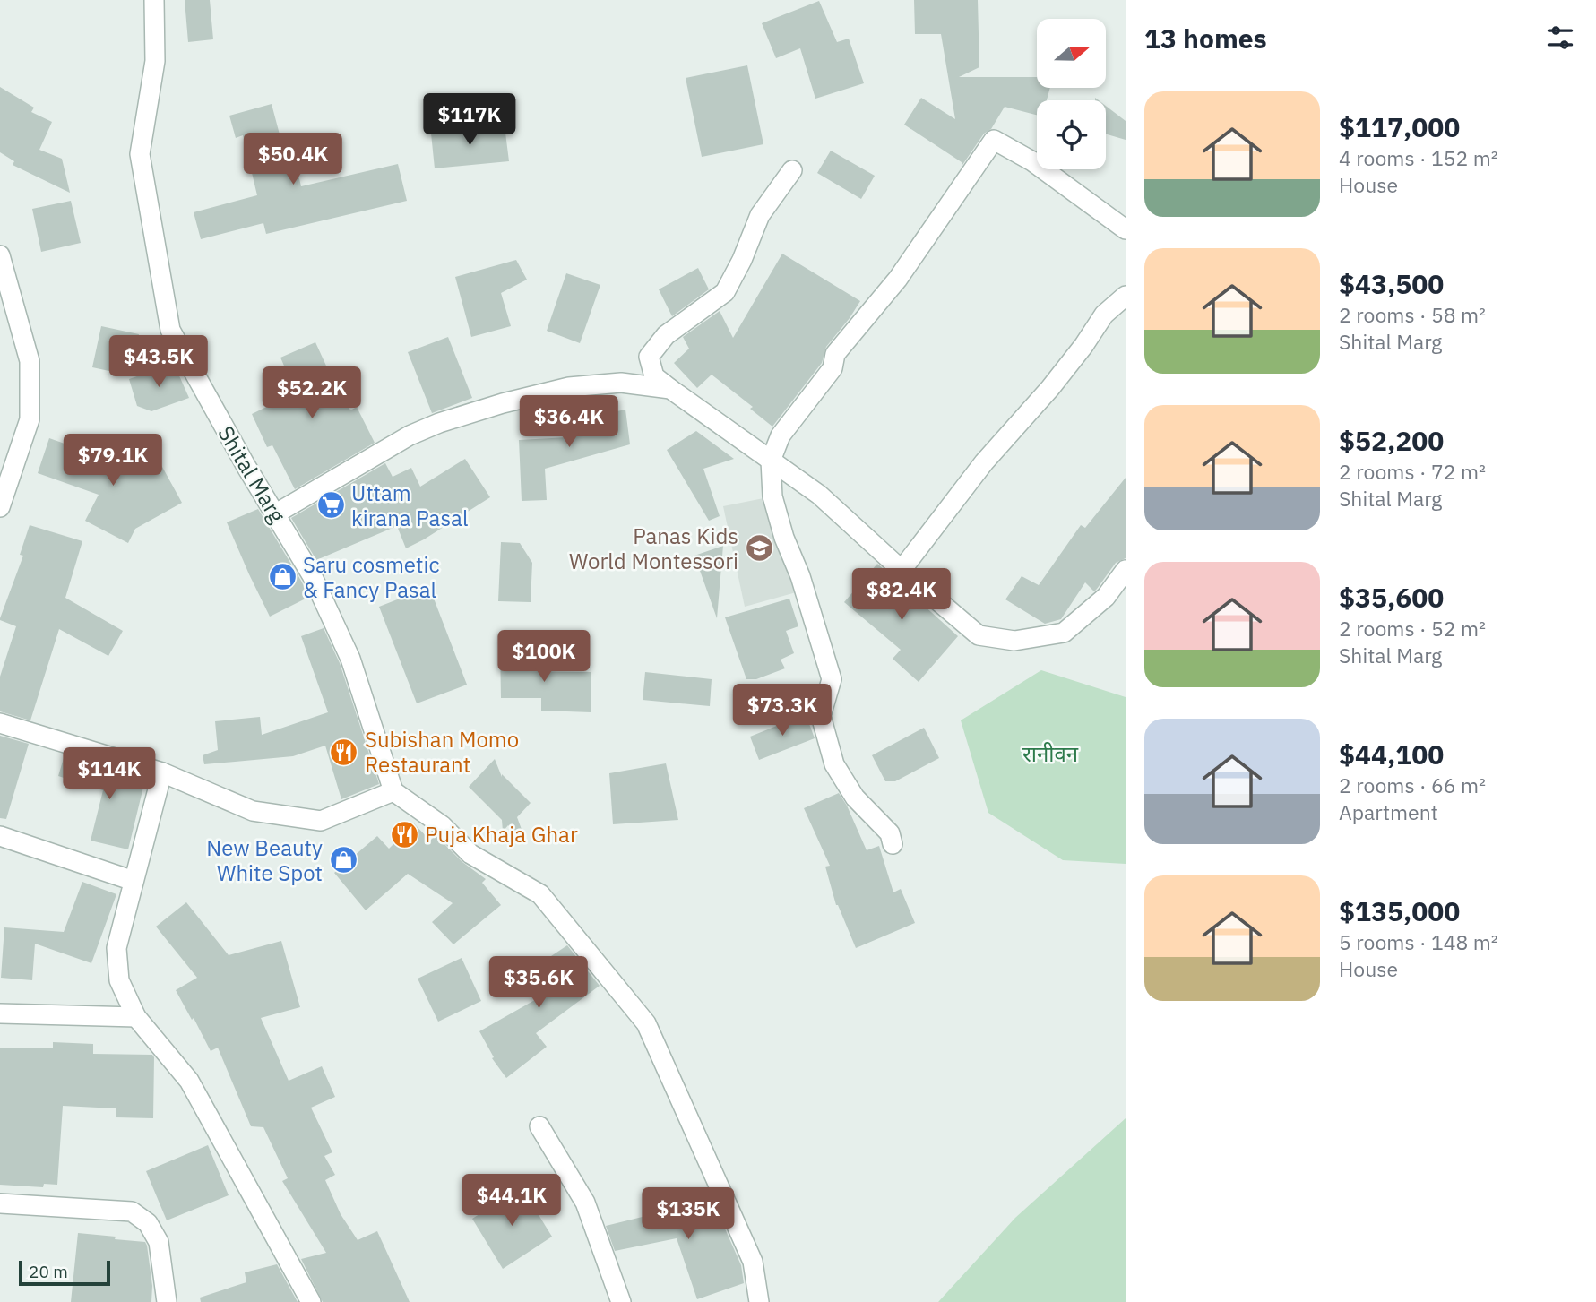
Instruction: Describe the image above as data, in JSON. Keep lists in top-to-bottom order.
{
  "streets": {
    "street": ["Shital Marg"]
  },
  "parks": ["रानीवन"],
  "places": {
    "supermarket": ["Uttam kirana Pasal"],
    "school or university": ["Panas Kids World Montessori"],
    "shop": ["Saru cosmetic & Fancy Pasal", "New Beauty White Spot"],
    "restaurant": ["Subishan Momo Restaurant", "Puja Khaja Ghar"]
  },
  "scale_bar": "20 m",
  "north": "right",
  "page": {
    "heading": "13 homes",
    "list": [
      {
        "name": "$117,000",
        "note": "4 rooms · 152 m² · House"
      },
      {
        "name": "$43,500",
        "note": "2 rooms · 58 m² · Shital Marg"
      },
      {
        "name": "$52,200",
        "note": "2 rooms · 72 m² · Shital Marg"
      },
      {
        "name": "$35,600",
        "note": "2 rooms · 52 m² · Shital Marg"
      },
      {
        "name": "$44,100",
        "note": "2 rooms · 66 m² · Apartment"
      },
      {
        "name": "$135,000",
        "note": "5 rooms · 148 m² · House"
      }
    ],
    "price": [
      "$117K",
      "$50.4K",
      "$43.5K",
      "$52.2K",
      "$36.4K",
      "$79.1K",
      "$82.4K",
      "$100K",
      "$73.3K",
      "$114K",
      "$35.6K",
      "$44.1K",
      "$135K"
    ],
    "scale": "20 m"
  }
}
